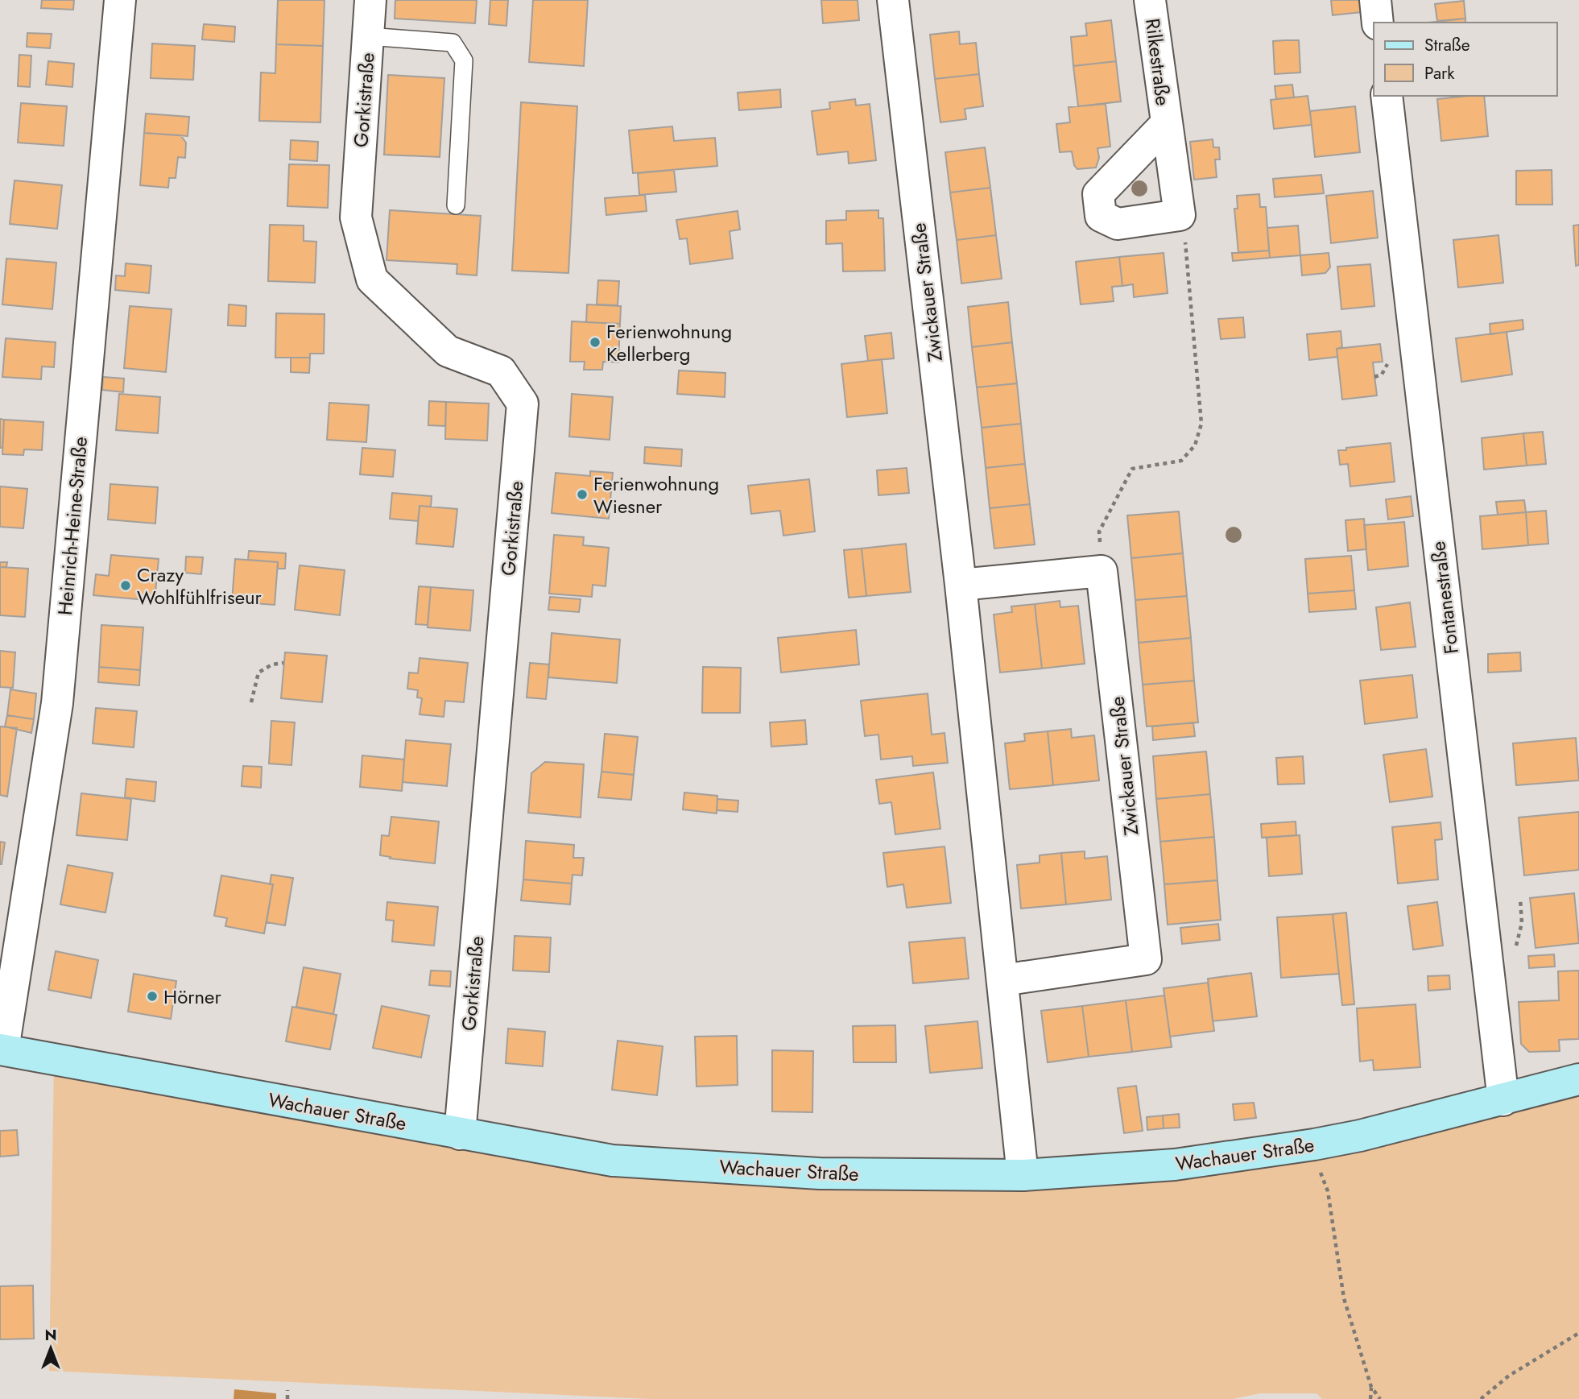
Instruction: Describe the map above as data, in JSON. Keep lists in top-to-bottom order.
{
  "streets": {
    "main road": ["Wachauer Straße"],
    "street": [
      "Rilkestraße",
      "Gorkistraße",
      "Zwickauer Straße",
      "Heinrich-Heine-Straße",
      "Fontanestraße"
    ]
  },
  "crossings": [
    ["Gorkistraße", "Wachauer Straße"],
    ["Zwickauer Straße", "Wachauer Straße"],
    ["Heinrich-Heine-Straße", "Wachauer Straße"],
    ["Fontanestraße", "Wachauer Straße"]
  ],
  "places": [
    "Ferienwohnung Kellerberg",
    "Ferienwohnung Wiesner",
    "Crazy Wohlfühlfriseur",
    "Hörner"
  ],
  "legend": ["Straße", "Park"],
  "north": "top"
}
